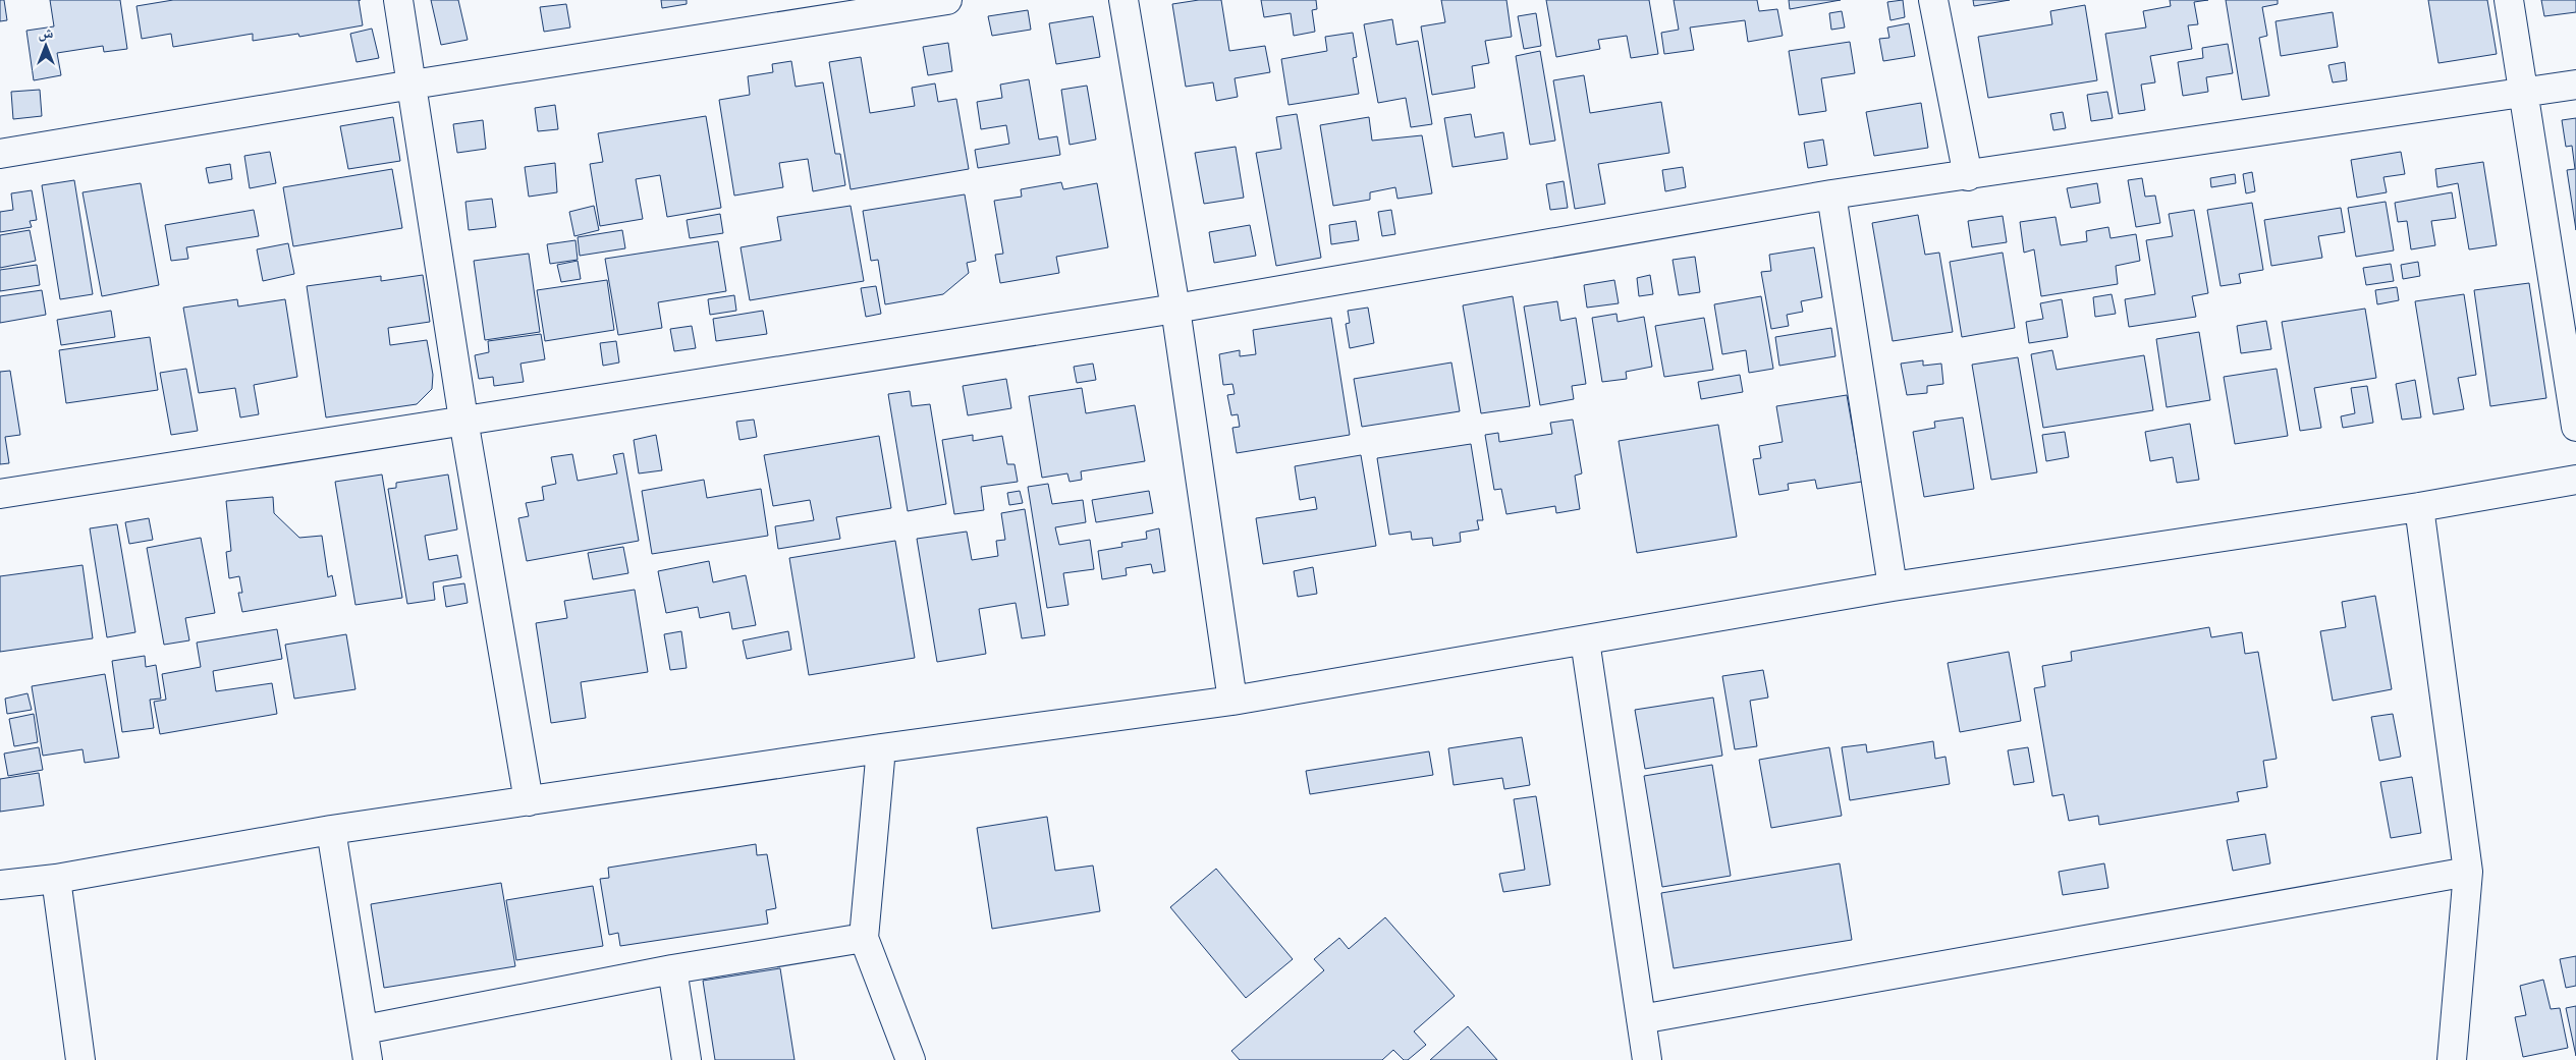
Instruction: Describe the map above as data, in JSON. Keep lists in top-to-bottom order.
{
  "north": "top"
}
